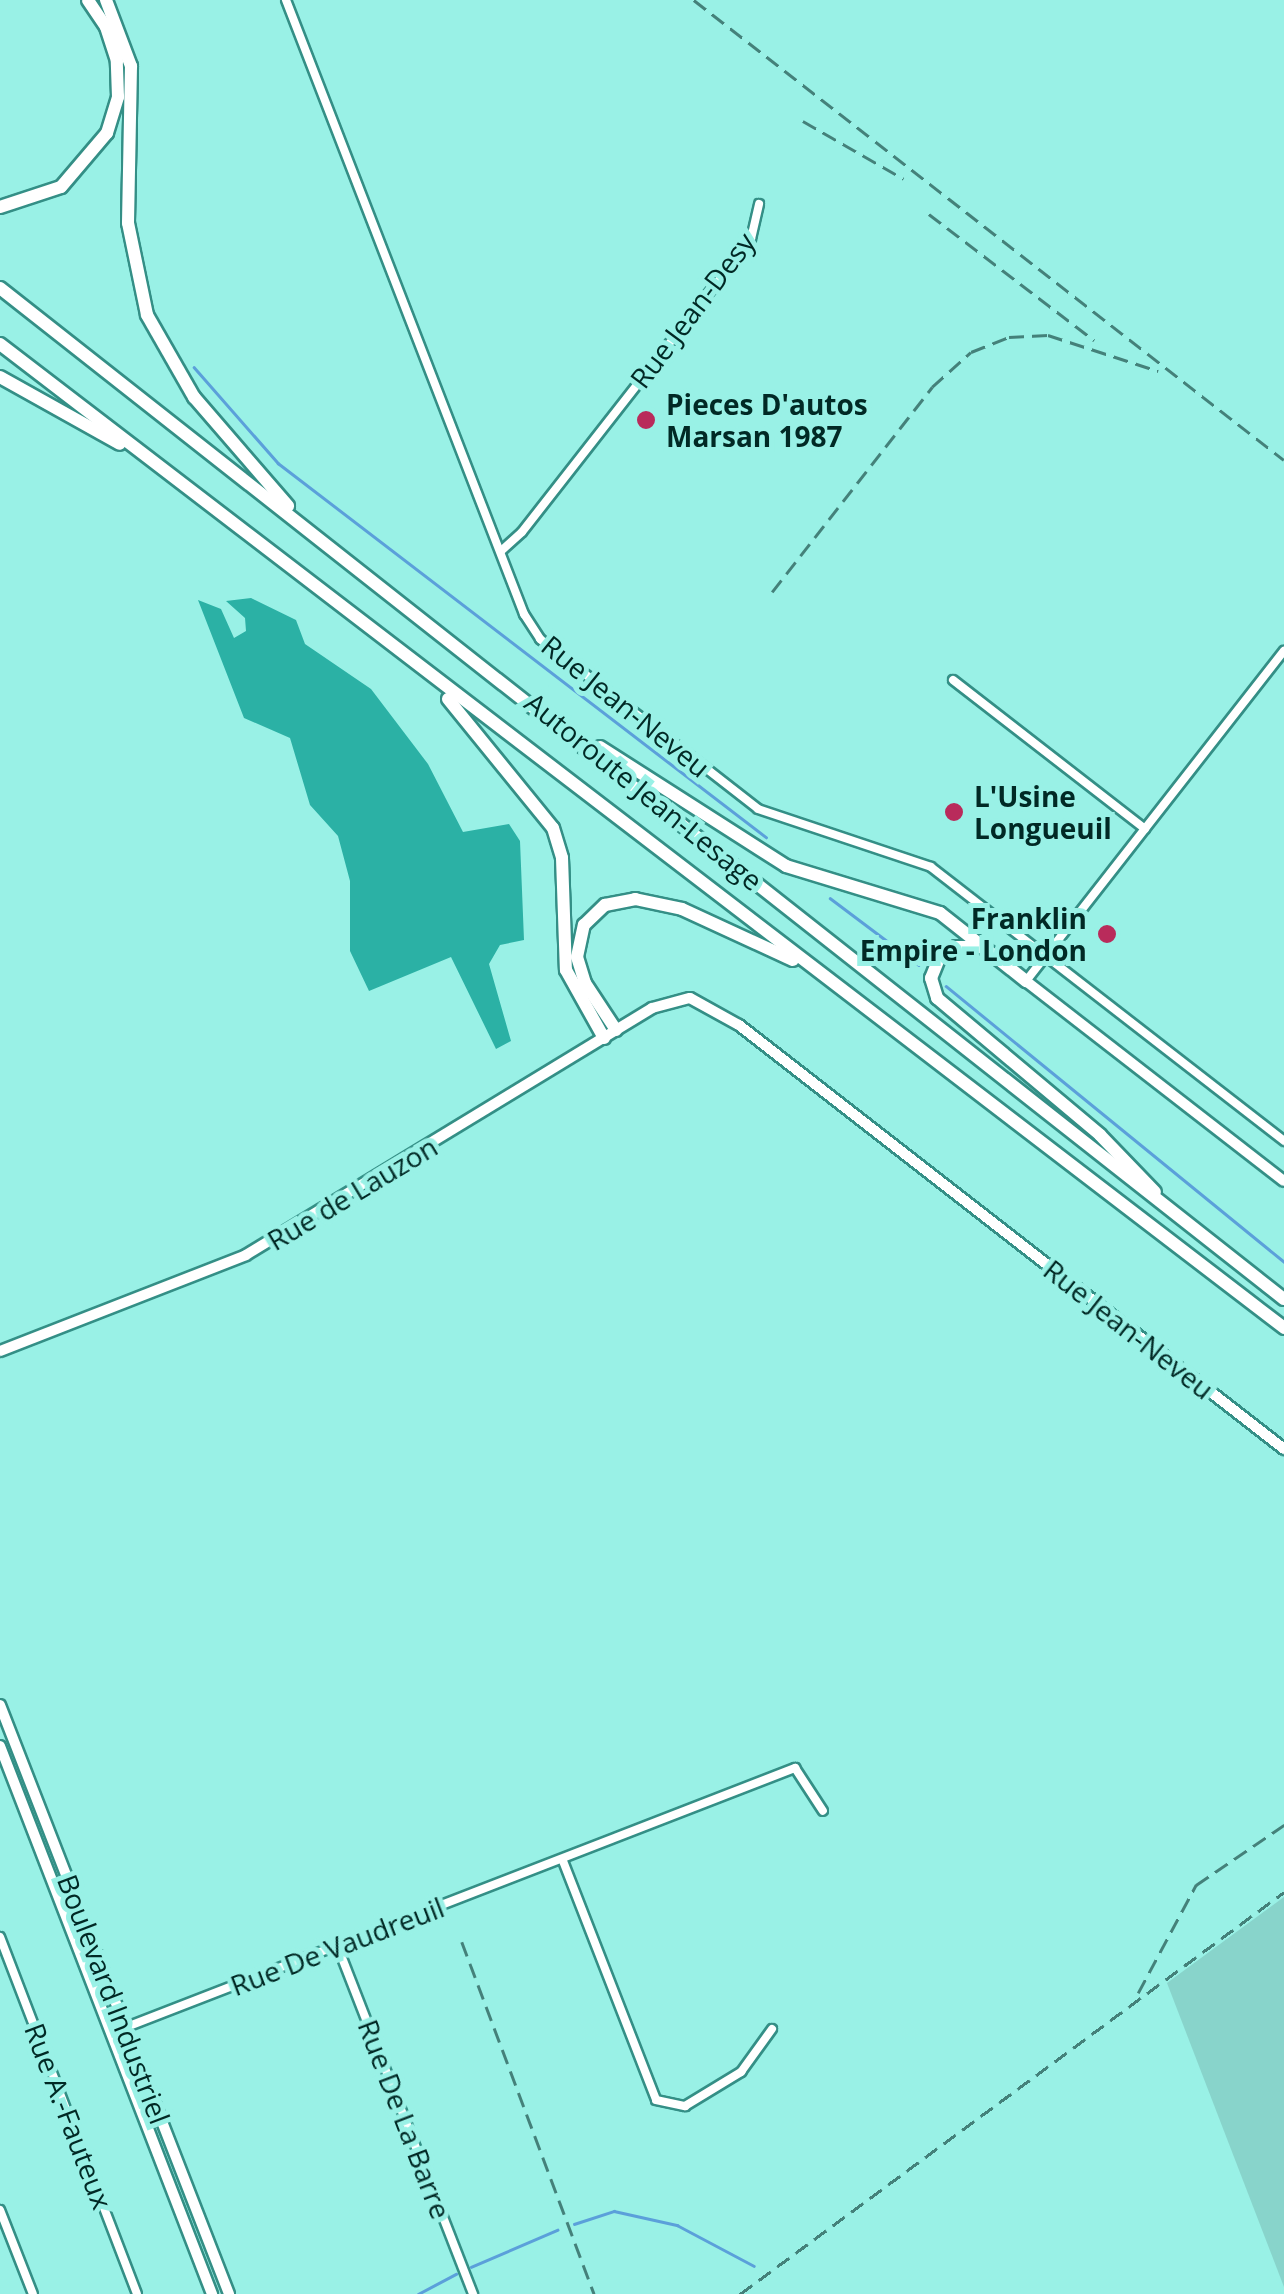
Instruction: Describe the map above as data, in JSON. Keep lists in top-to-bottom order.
{
  "streets": {
    "highway": ["Autoroute Jean-Lesage"],
    "street": [
      "Rue Jean-Desy",
      "Rue Jean-Neveu",
      "Rue de Lauzon",
      "Rue De Vaudreuil",
      "Boulevard Industriel",
      "Rue A.-Fauteux",
      "Rue De La Barre"
    ]
  },
  "crossings": [
    ["Rue Jean-Desy", "Rue Jean-Neveu"],
    ["Rue Jean-Neveu", "Rue de Lauzon"],
    ["Rue De Vaudreuil", "Boulevard Industriel"],
    ["Rue De Vaudreuil", "Rue De La Barre"]
  ],
  "places": ["Pieces D'autos Marsan 1987", "L'Usine Longueuil", "Franklin Empire - London"]
}
